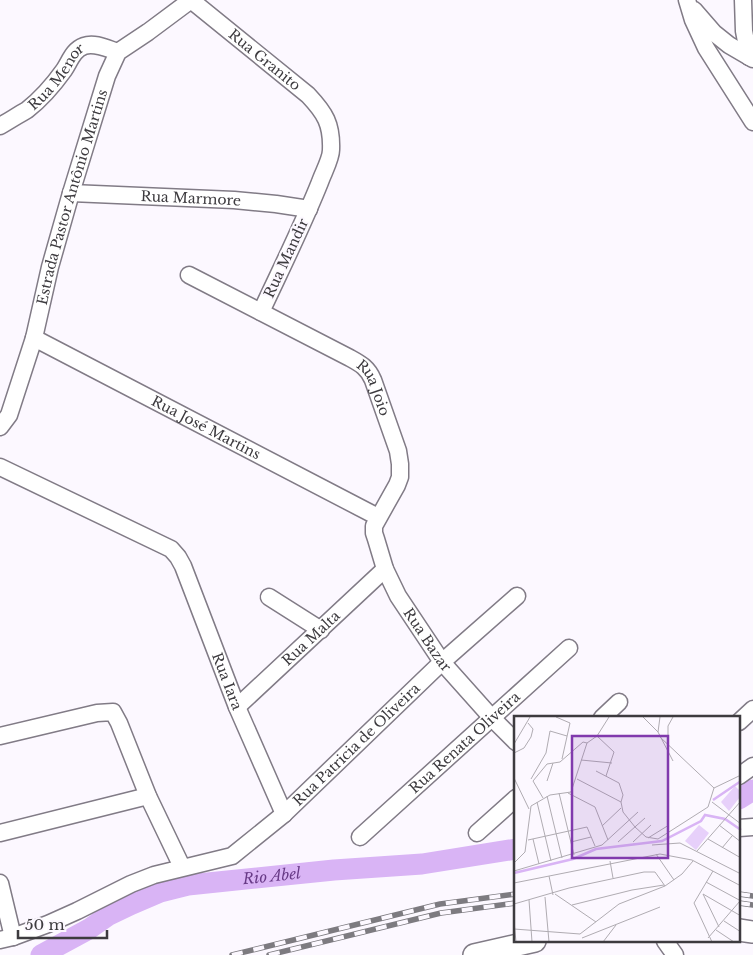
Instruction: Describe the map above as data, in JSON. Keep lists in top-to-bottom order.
{
  "streets": {
    "street": [
      "Rua Granito",
      "Rua Menor",
      "Estrada Pastor Antônio Martins",
      "Rua Marmore",
      "Rua Mandir",
      "Rua Joio",
      "Rua José Martins",
      "Rua Malta",
      "Rua Bazar",
      "Rua Iara",
      "Rua Renata Oliveira",
      "Rua Patricia de Oliveira"
    ]
  },
  "crossings": [
    ["Rua Granito", "Rua Mandir"],
    ["Rua Menor", "Estrada Pastor Antônio Martins"],
    ["Estrada Pastor Antônio Martins", "Rua Marmore"],
    ["Estrada Pastor Antônio Martins", "Rua José Martins"],
    ["Rua Marmore", "Rua Mandir"],
    ["Rua Mandir", "Rua Joio"],
    ["Rua Joio", "Rua José Martins"],
    ["Rua Joio", "Rua Bazar"],
    ["Rua José Martins", "Rua Bazar"],
    ["Rua Malta", "Rua Bazar"],
    ["Rua Malta", "Rua Iara"],
    ["Rua Bazar", "Rua Renata Oliveira"],
    ["Rua Bazar", "Rua Patricia de Oliveira"],
    ["Rua Iara", "Rua Patricia de Oliveira"]
  ],
  "water": ["Rio Abel"],
  "scale_bar": "50 m"
}
